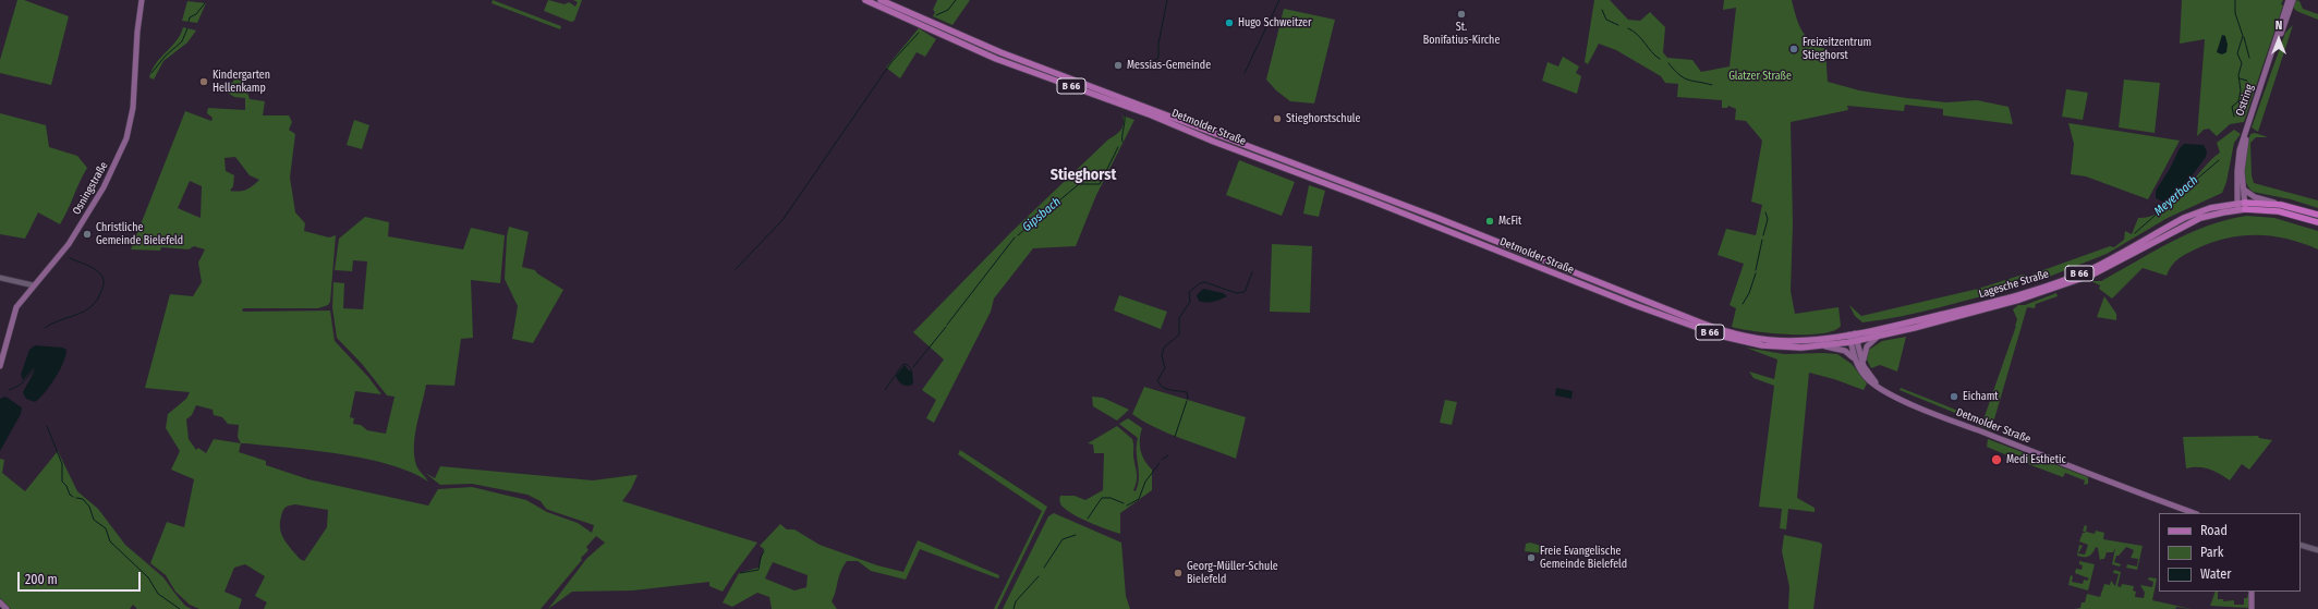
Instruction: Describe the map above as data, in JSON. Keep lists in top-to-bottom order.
{
  "streets": {
    "highway": ["B 66", "Lagesche Straße"],
    "main road": ["Ostring", "Detmolder Straße", "Osningstraße"]
  },
  "crossings": [
    ["Ostring", "Lagesche Straße"],
    ["Detmolder Straße", "Lagesche Straße"]
  ],
  "districts": ["Stieghorst"],
  "water": ["Meyerbach", "Gipsbach"],
  "parks": ["Glatzer Straße"],
  "places": [
    "St. Bonifatius-Kirche",
    "Hugo Schweitzer",
    "Freizeitzentrum Stieghorst",
    "Messias-Gemeinde",
    "Kindergarten Hellenkamp",
    "Stieghorstschule",
    "McFit",
    "Christliche Gemeinde Bielefeld",
    "Eichamt",
    "Medi Esthetic",
    "Freie Evangelische Gemeinde Bielefeld",
    "Georg-Müller-Schule Bielefeld"
  ],
  "legend": ["Road", "Park", "Water"],
  "scale_bar": "200 m",
  "north": "top"
}
